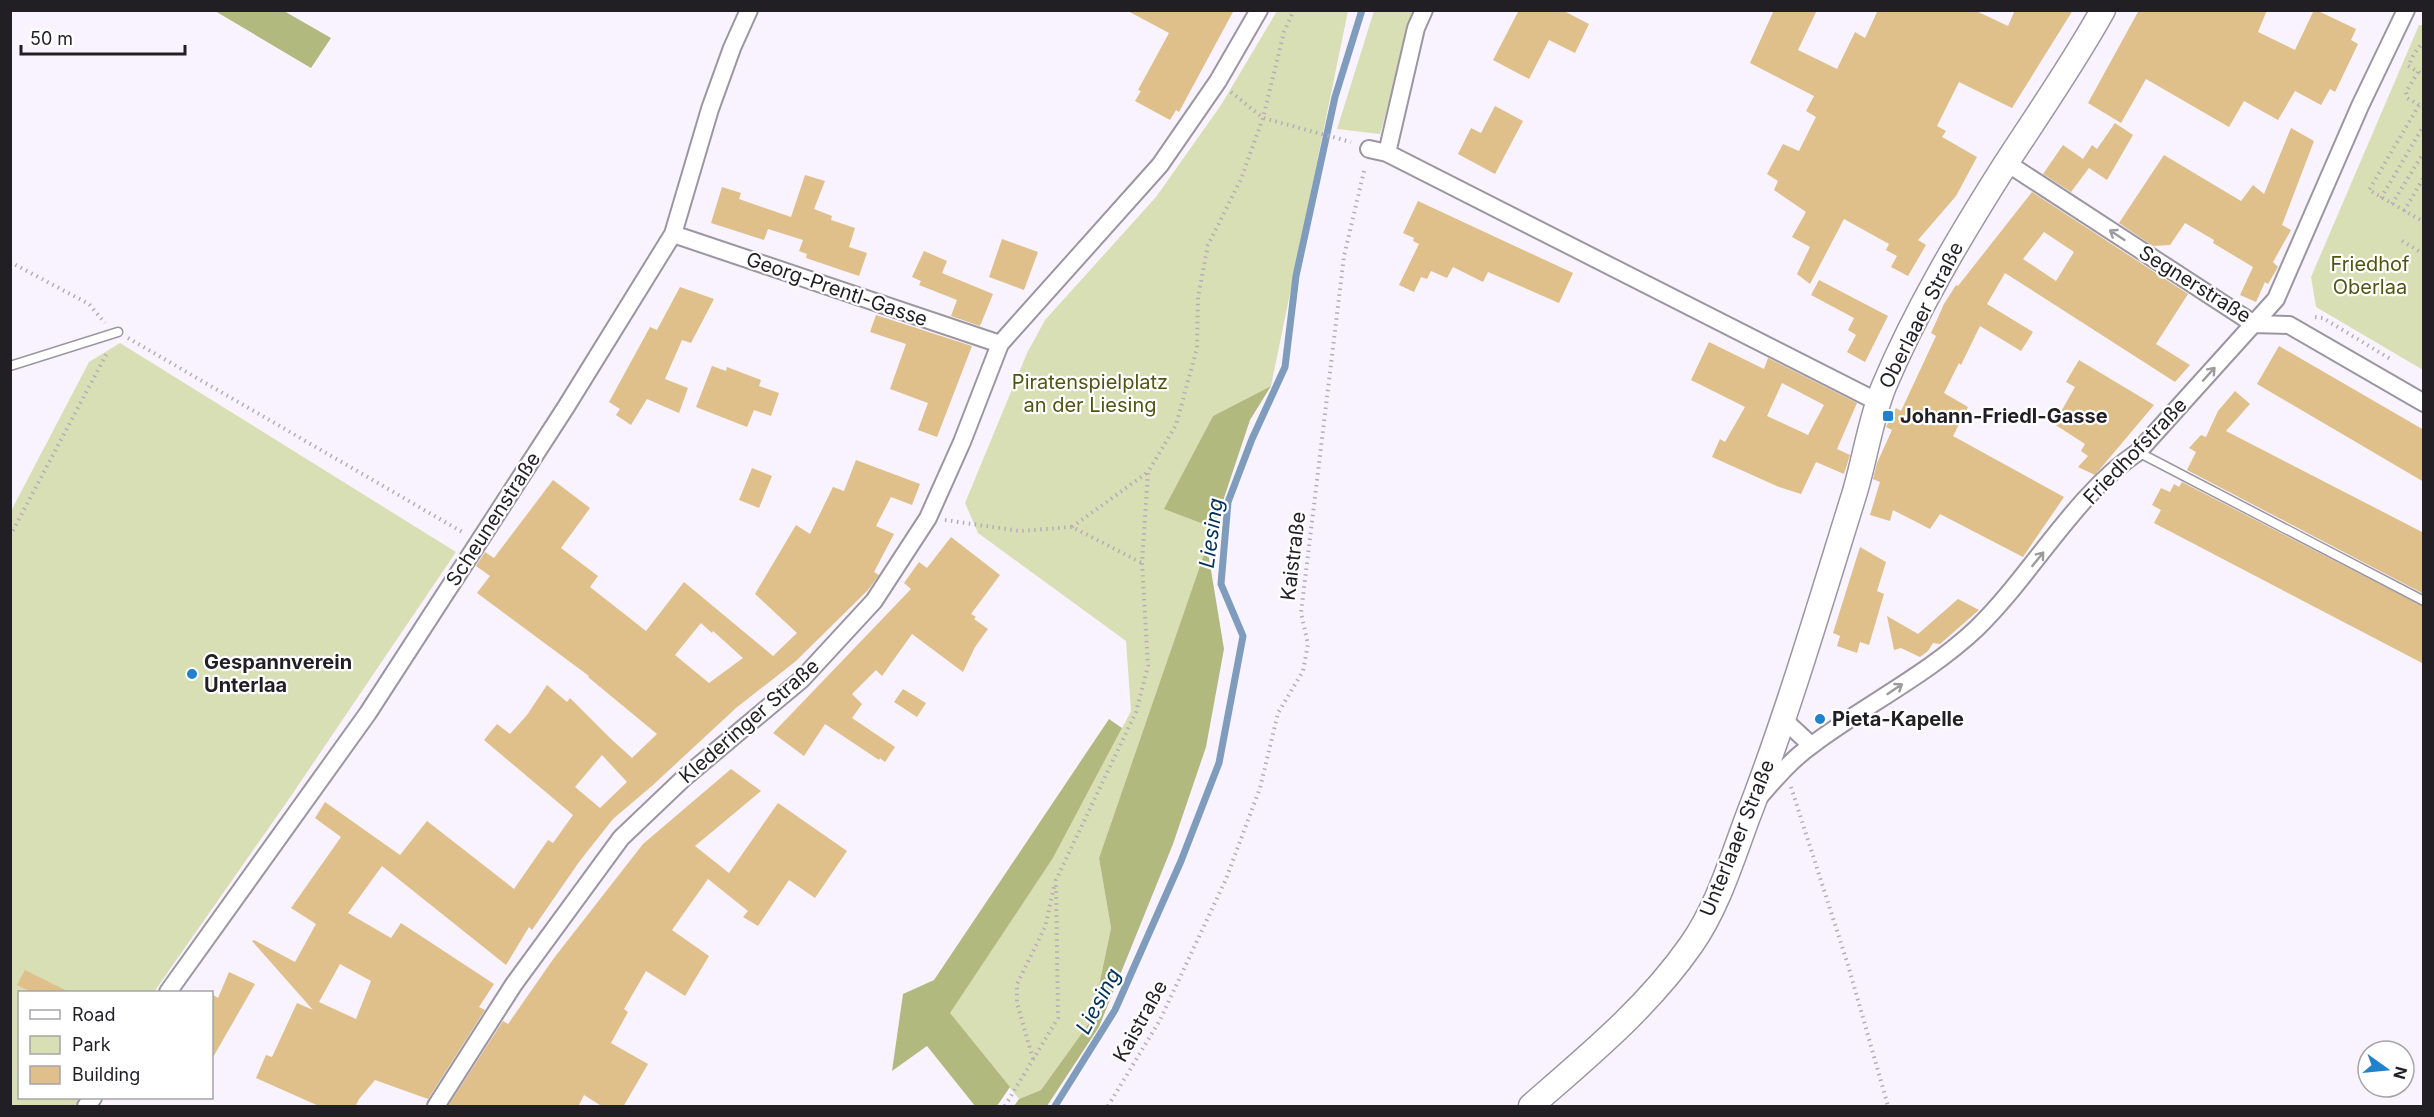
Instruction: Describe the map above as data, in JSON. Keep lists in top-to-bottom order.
{
  "streets": {
    "main road": ["Oberlaaer Straße", "Unterlaaer Straße"],
    "street": [
      "Segnerstraße",
      "Georg-Prentl-Gasse",
      "Friedhofstraße",
      "Scheunenstraße",
      "Klederinger Straße"
    ],
    "path": ["Kaistraße"]
  },
  "crossings": [
    ["Segnerstraße", "Oberlaaer Straße"],
    ["Segnerstraße", "Friedhofstraße"],
    ["Georg-Prentl-Gasse", "Scheunenstraße"],
    ["Georg-Prentl-Gasse", "Klederinger Straße"],
    ["Oberlaaer Straße", "Unterlaaer Straße"],
    ["Friedhofstraße", "Unterlaaer Straße"]
  ],
  "one_way": ["Segnerstraße", "Friedhofstraße"],
  "water": ["Liesing"],
  "parks": ["Friedhof Oberlaa", "Piratenspielplatz an der Liesing"],
  "places": {
    "transit": ["Johann-Friedl-Gasse"],
    "other": ["Gespannverein Unterlaa", "Pieta-Kapelle"]
  },
  "legend": ["Road", "Park", "Building"],
  "scale_bar": "50 m",
  "north": "right"
}
